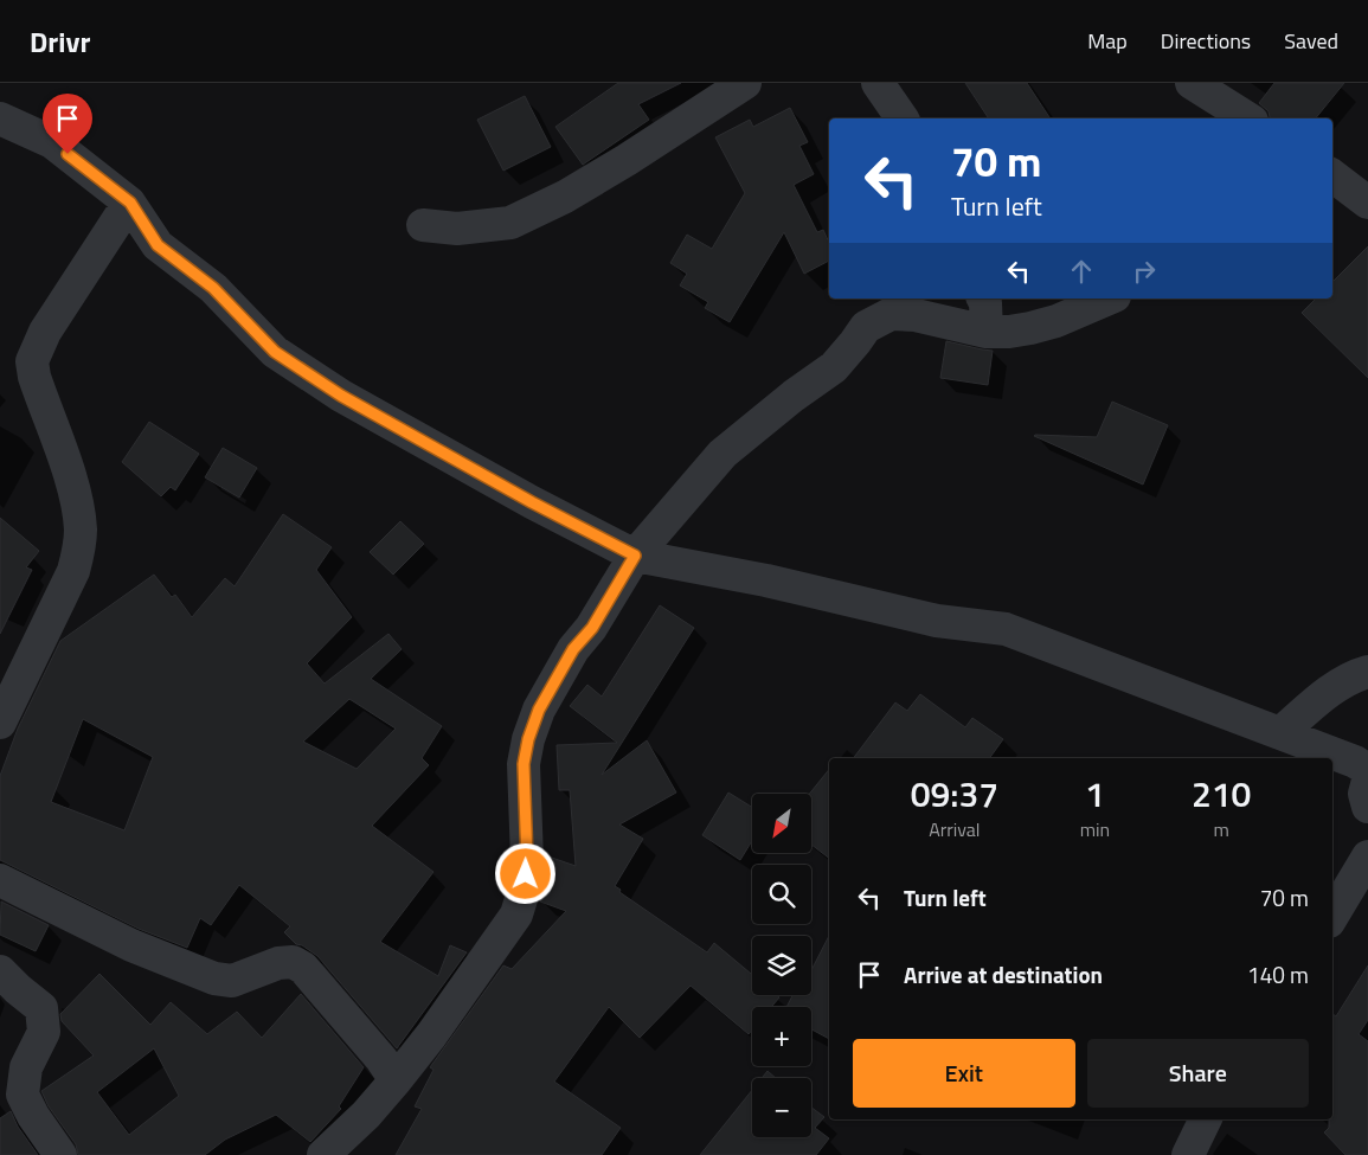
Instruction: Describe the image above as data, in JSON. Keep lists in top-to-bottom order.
{
  "north": "bottom left",
  "page": {
    "header": "Drivr",
    "nav": ["Map", "Directions", "Saved"],
    "turn": ["70 m", "Turn left"],
    "eta": [
      "09:37",
      "Arrival",
      "1",
      "min",
      "210",
      "m"
    ],
    "map_buttons": ["+", "−"],
    "list": [
      {
        "name": "Turn left",
        "value": "70 m"
      },
      {
        "name": "Arrive at destination",
        "value": "140 m"
      }
    ],
    "buttons": ["Exit", "Share"]
  }
}
